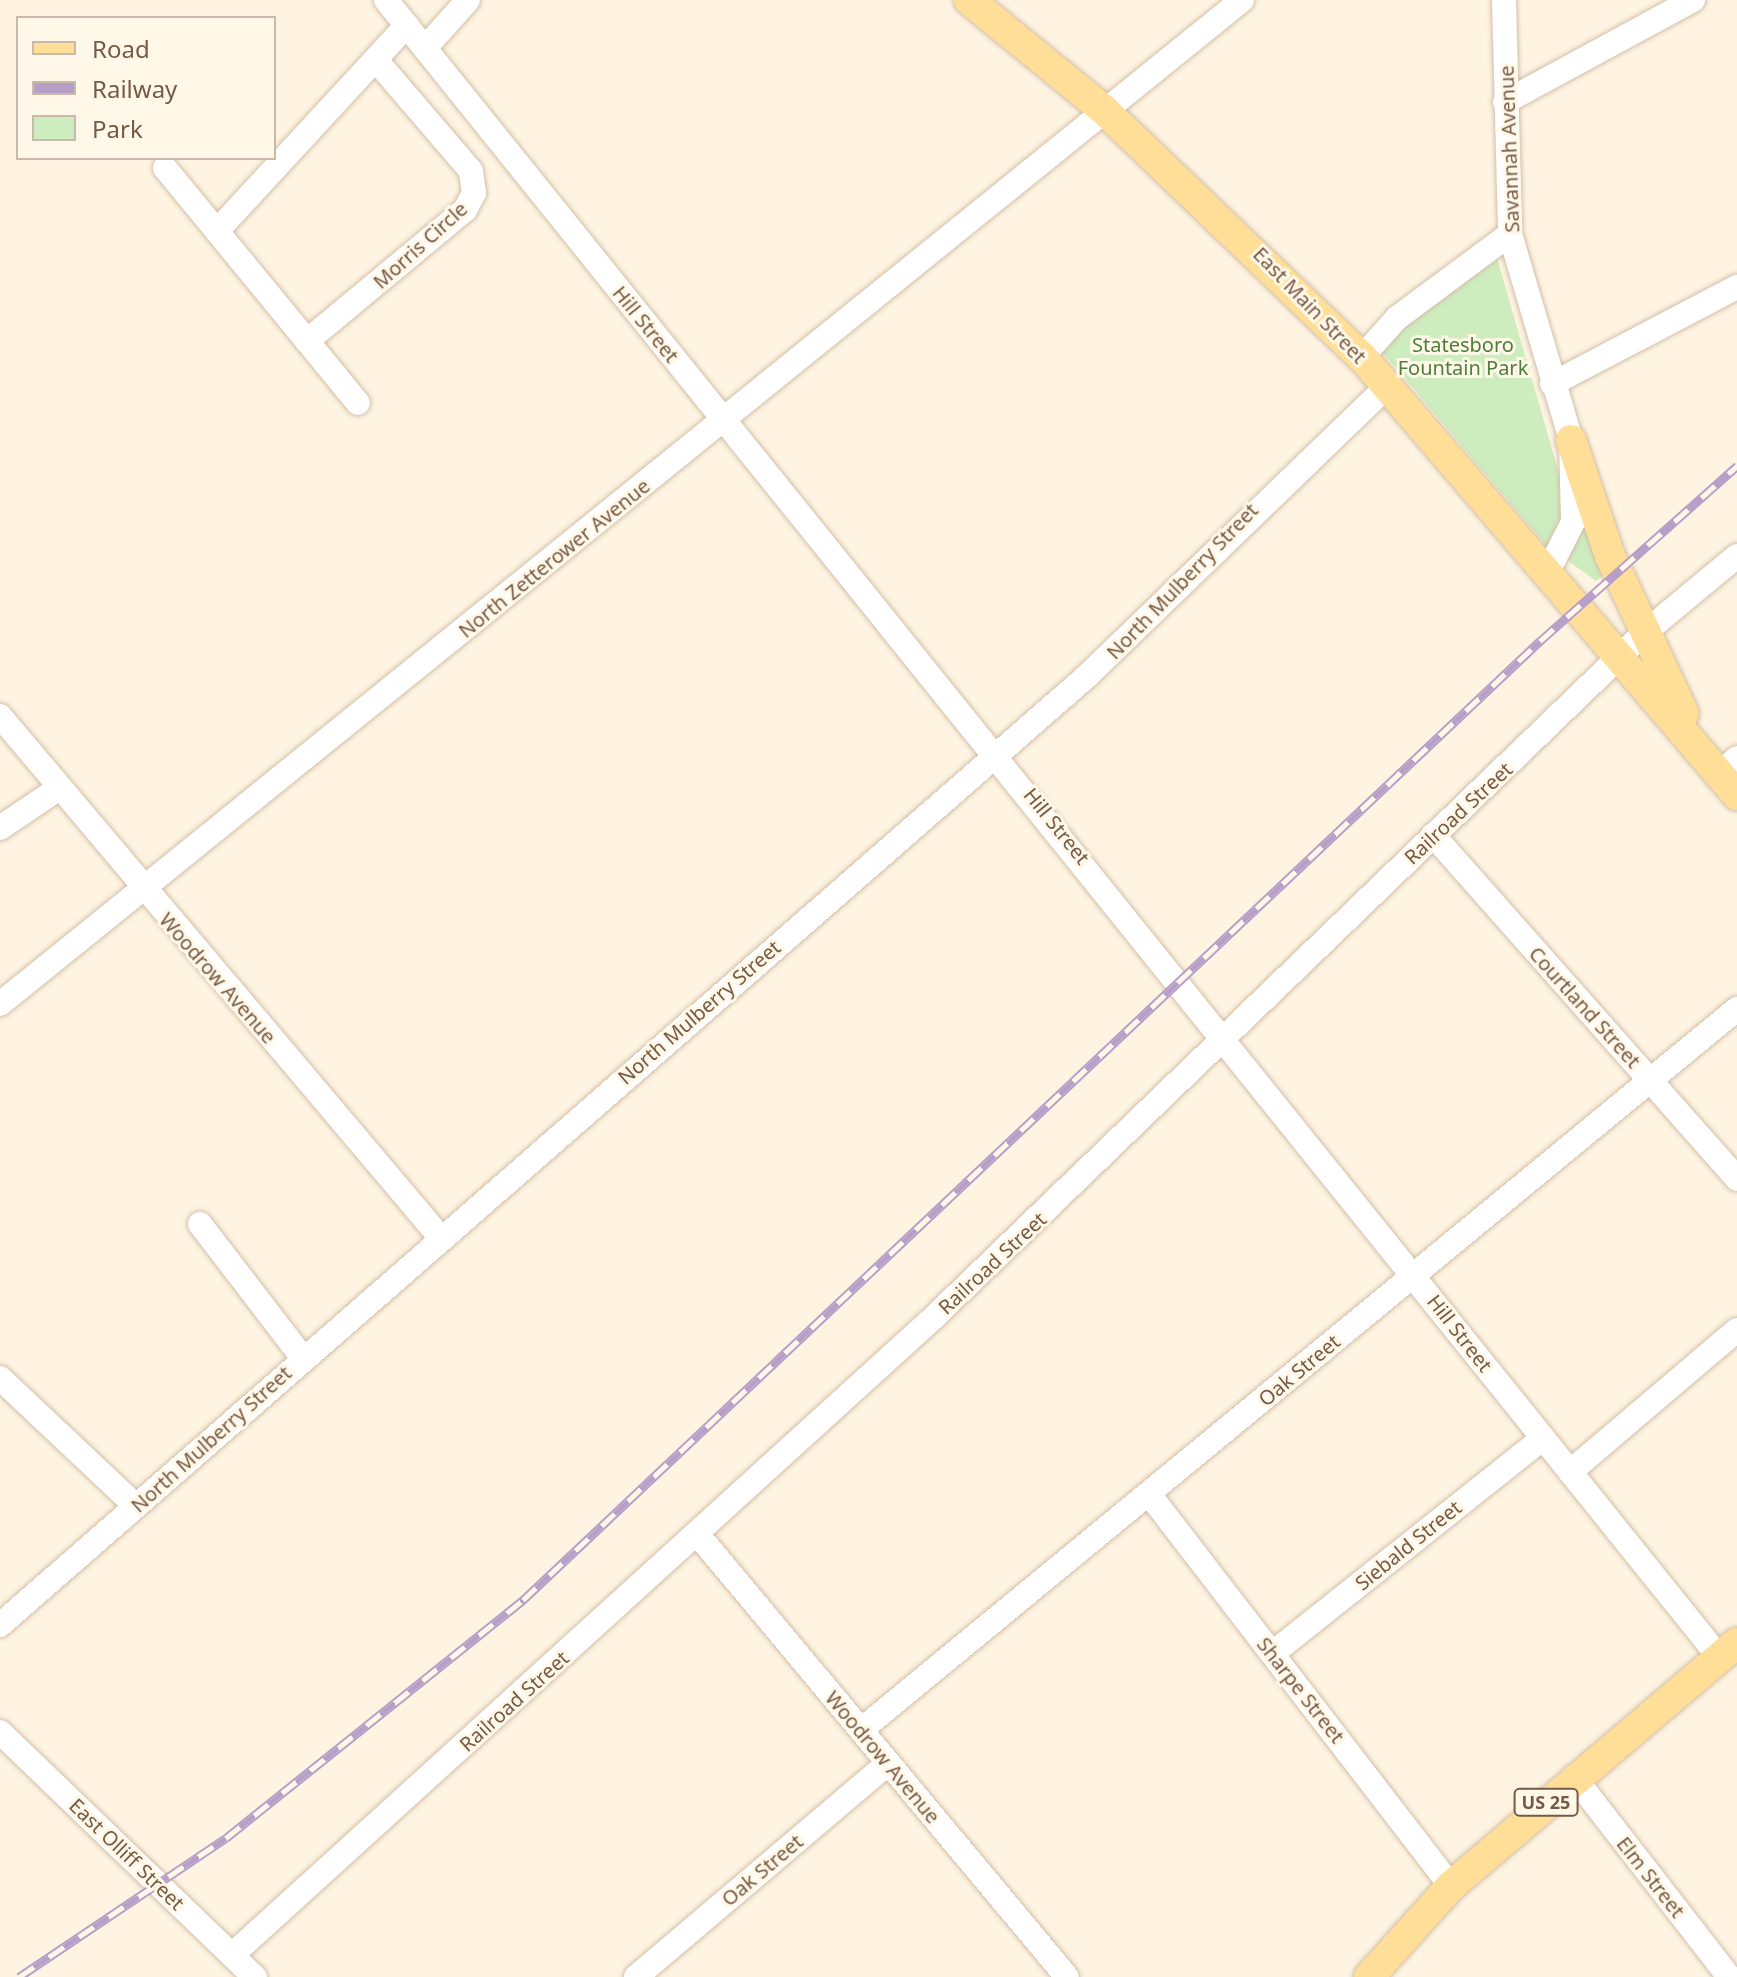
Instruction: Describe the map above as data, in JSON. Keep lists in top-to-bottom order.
{
  "streets": {
    "main road": ["East Main Street", "US 25"],
    "street": [
      "Savannah Avenue",
      "Morris Circle",
      "Hill Street",
      "North Zetterower Avenue",
      "North Mulberry Street",
      "Railroad Street",
      "Woodrow Avenue",
      "Courtland Street",
      "Oak Street",
      "Siebald Street",
      "Sharpe Street",
      "East Olliff Street",
      "Elm Street"
    ]
  },
  "crossings": [
    ["Savannah Avenue", "East Main Street"],
    ["East Main Street", "North Zetterower Avenue"],
    ["East Main Street", "North Mulberry Street"],
    ["East Main Street", "Railroad Street"],
    ["Hill Street", "North Zetterower Avenue"],
    ["Hill Street", "North Mulberry Street"],
    ["Hill Street", "Railroad Street"],
    ["Hill Street", "Oak Street"],
    ["Hill Street", "Siebald Street"],
    ["Hill Street", "US 25"],
    ["North Zetterower Avenue", "Woodrow Avenue"],
    ["North Mulberry Street", "Woodrow Avenue"],
    ["Railroad Street", "Woodrow Avenue"],
    ["Railroad Street", "Courtland Street"],
    ["Railroad Street", "East Olliff Street"],
    ["Woodrow Avenue", "Oak Street"],
    ["Courtland Street", "Oak Street"],
    ["Oak Street", "Sharpe Street"],
    ["Siebald Street", "Sharpe Street"],
    ["Sharpe Street", "US 25"],
    ["US 25", "Elm Street"]
  ],
  "parks": ["Statesboro Fountain Park"],
  "legend": ["Road", "Railway", "Park"]
}
